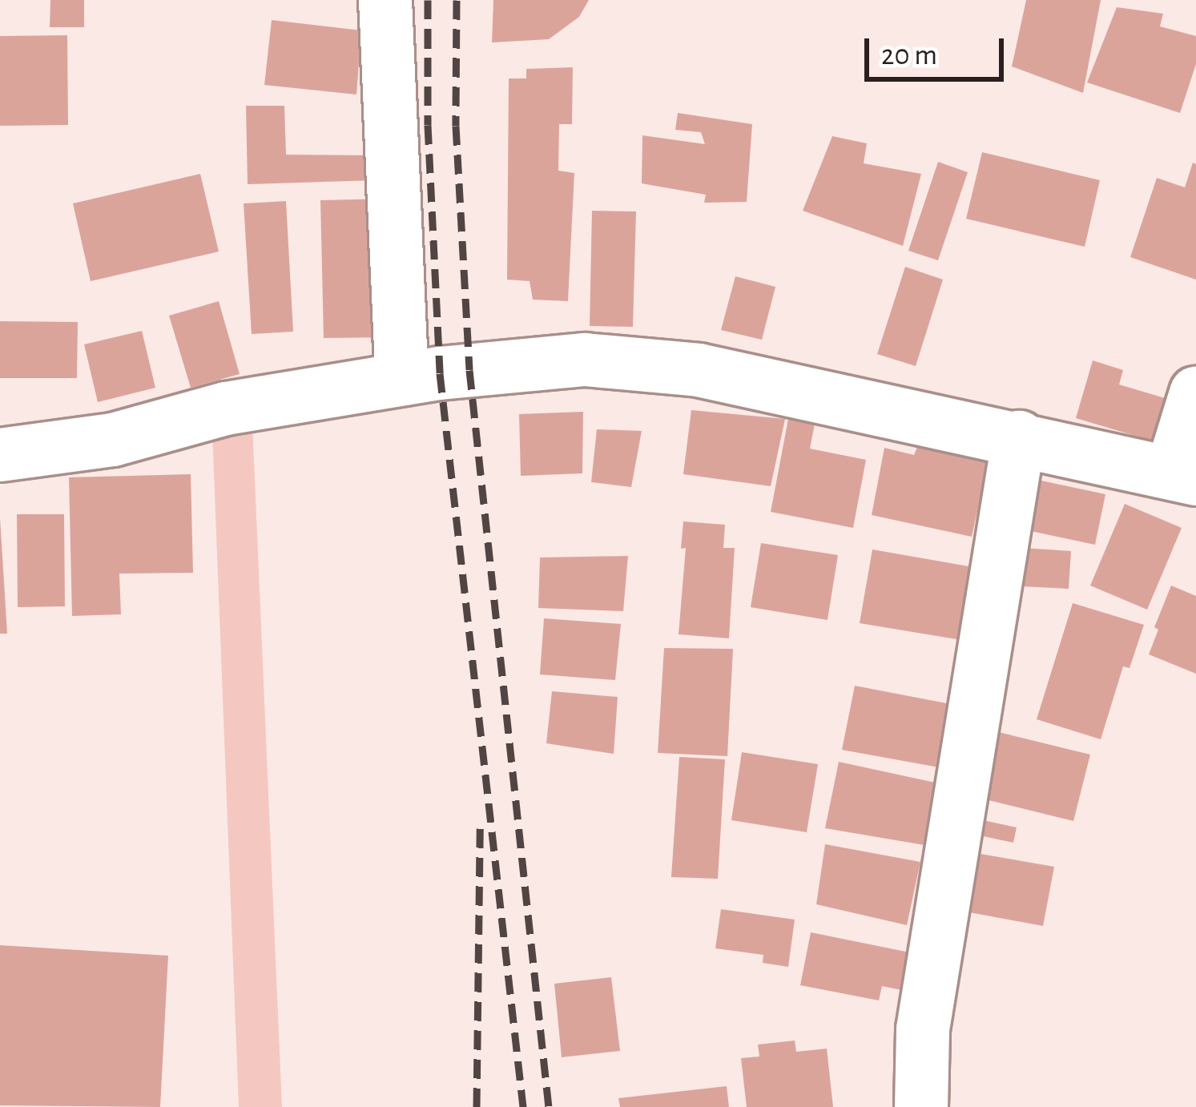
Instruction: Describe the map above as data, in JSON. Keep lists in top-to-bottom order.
{
  "scale_bar": "20 m"
}
